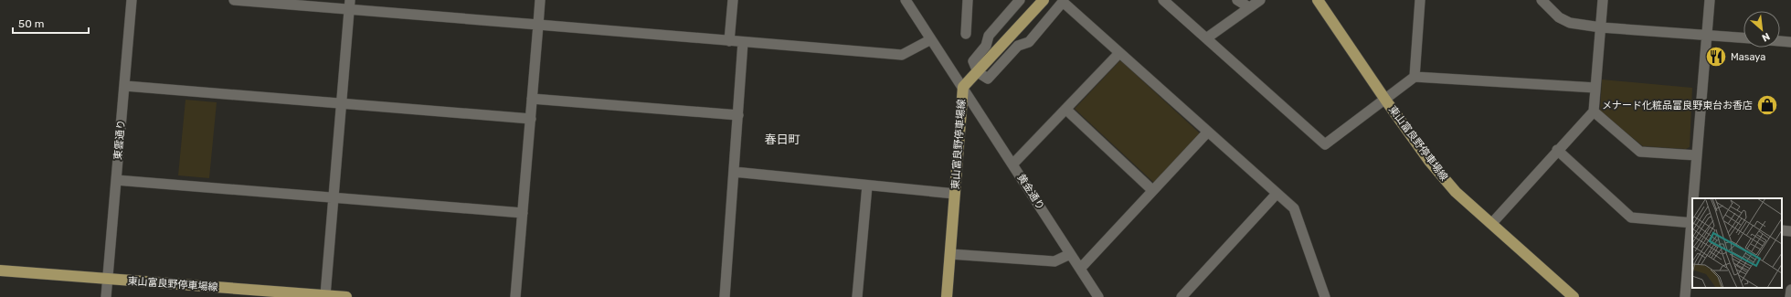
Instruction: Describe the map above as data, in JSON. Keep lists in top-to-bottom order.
{
  "streets": {
    "main road": ["東山富良野停車場線"],
    "street": ["東雲通り", "黄金通り"]
  },
  "crossings": [
    ["東雲通り", "東山富良野停車場線"],
    ["東山富良野停車場線", "黄金通り"]
  ],
  "districts": ["春日町"],
  "places": {
    "restaurant": ["Masaya"],
    "shop": ["メナード化粧品富良野東台お香店"]
  },
  "scale_bar": "50 m",
  "north": "bottom right"
}
